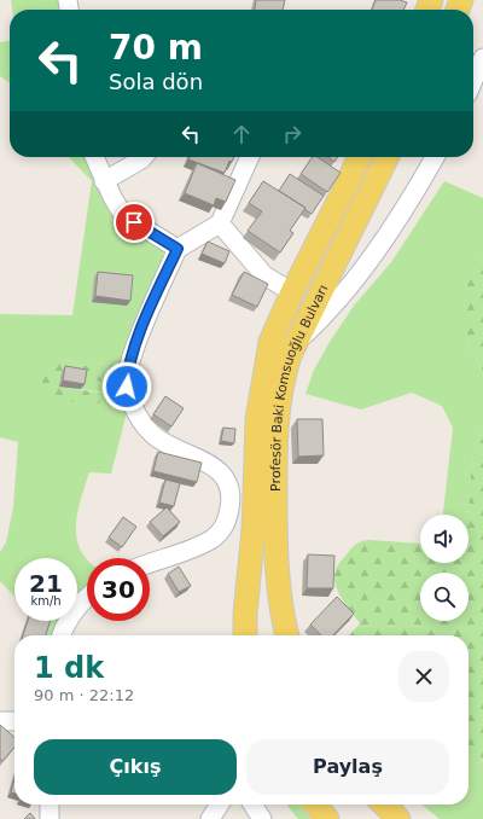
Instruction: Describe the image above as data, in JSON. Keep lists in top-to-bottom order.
{
  "streets": {
    "main road": ["Profesör Baki Komsuoğlu Bulvarı"]
  },
  "page": {
    "turn": ["70 m", "Sola dön"],
    "speed": "21 km/h",
    "limit": "30",
    "heading": ["1 dk", "90 m · 22:12"],
    "buttons": ["Çıkış", "Paylaş"]
  }
}
